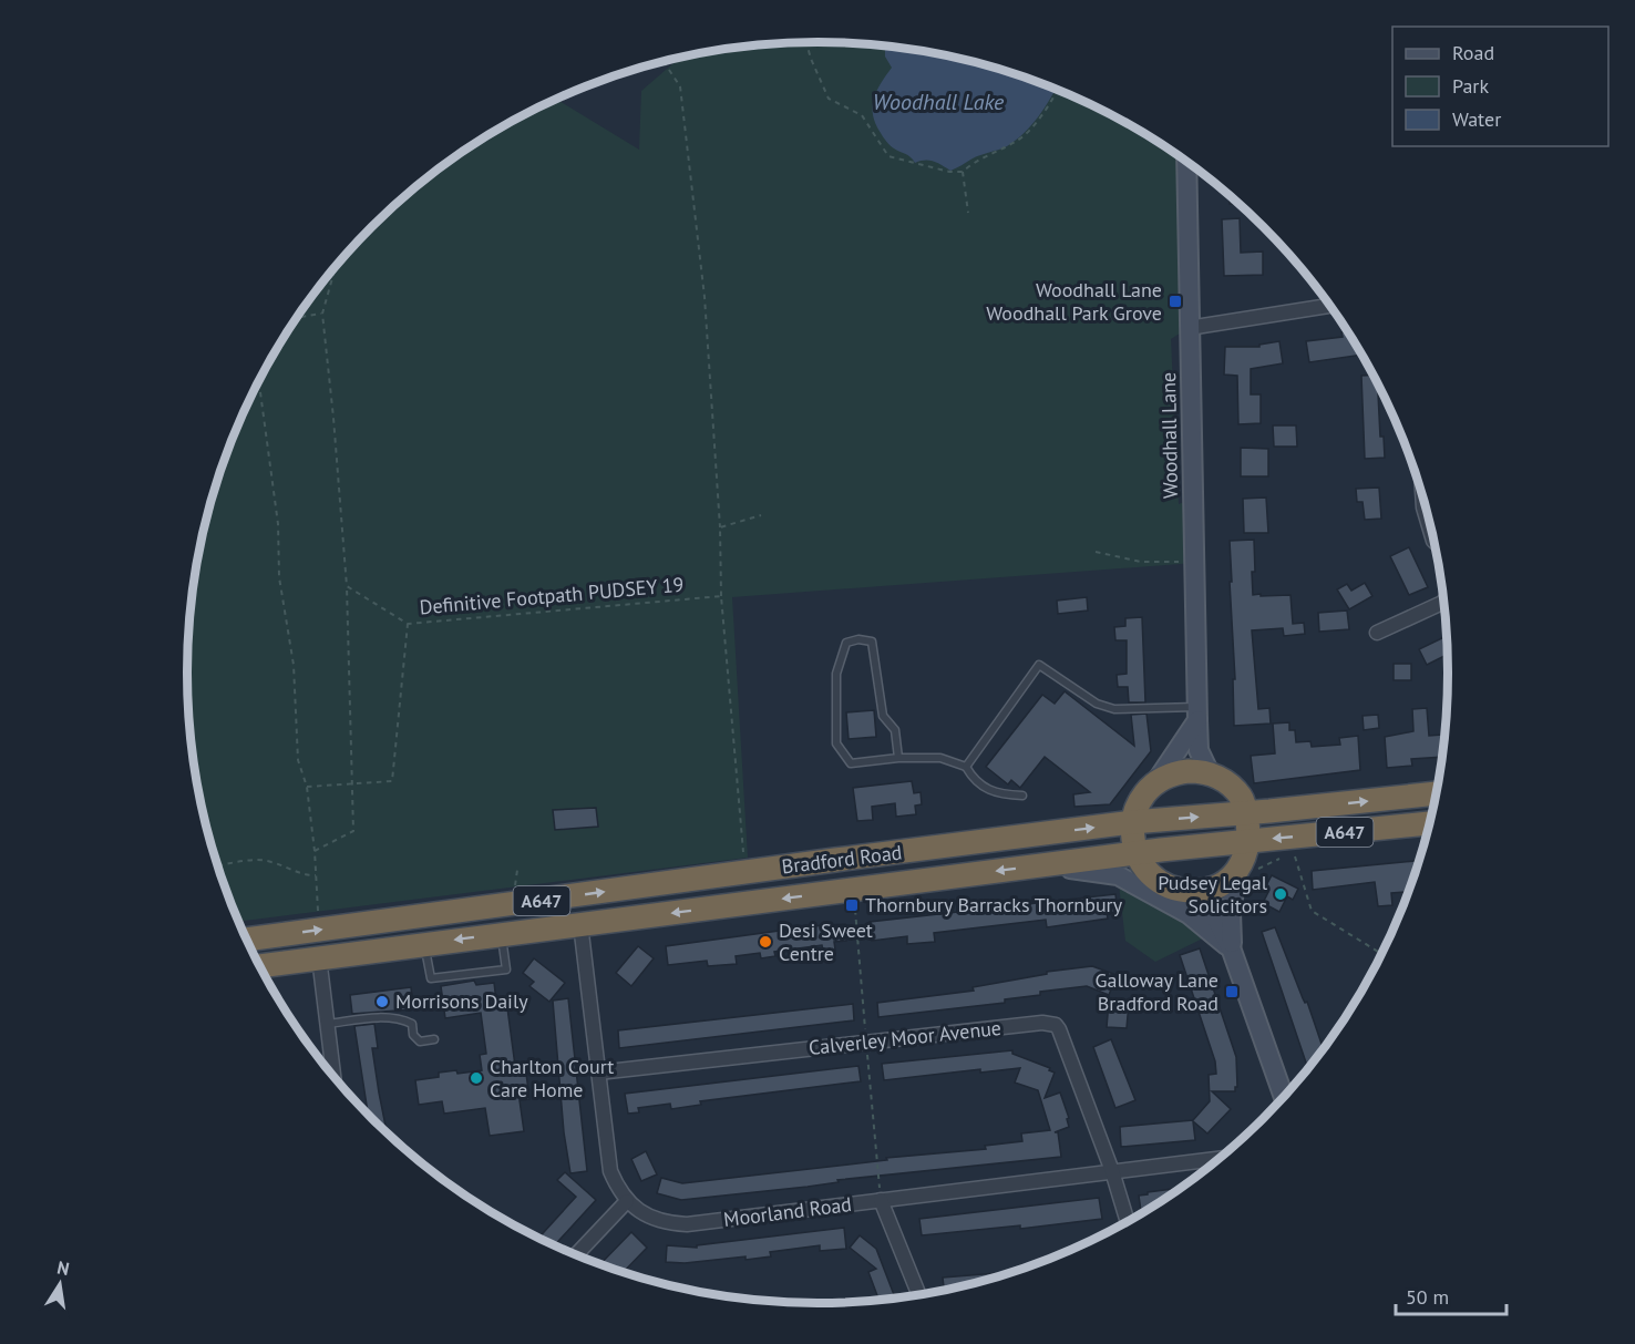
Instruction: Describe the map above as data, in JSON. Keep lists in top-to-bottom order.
{
  "streets": {
    "highway": ["A647", "Bradford Road"],
    "street": ["Woodhall Lane", "Calverley Moor Avenue", "Moorland Road"],
    "path": ["Definitive Footpath PUDSEY 19"]
  },
  "crossings": [
    ["Bradford Road", "Moorland Road"],
    ["Calverley Moor Avenue", "Moorland Road"]
  ],
  "water": ["Woodhall Lake"],
  "places": {
    "transit": ["Woodhall Lane Woodhall Park Grove", "Thornbury Barracks Thornbury", "Galloway Lane Bradford Road"],
    "other": [
      "Pudsey Legal Solicitors",
      "Desi Sweet Centre",
      "Morrisons Daily",
      "Charlton Court Care Home"
    ]
  },
  "legend": ["Road", "Park", "Water"],
  "scale_bar": "50 m",
  "north": "top"
}
